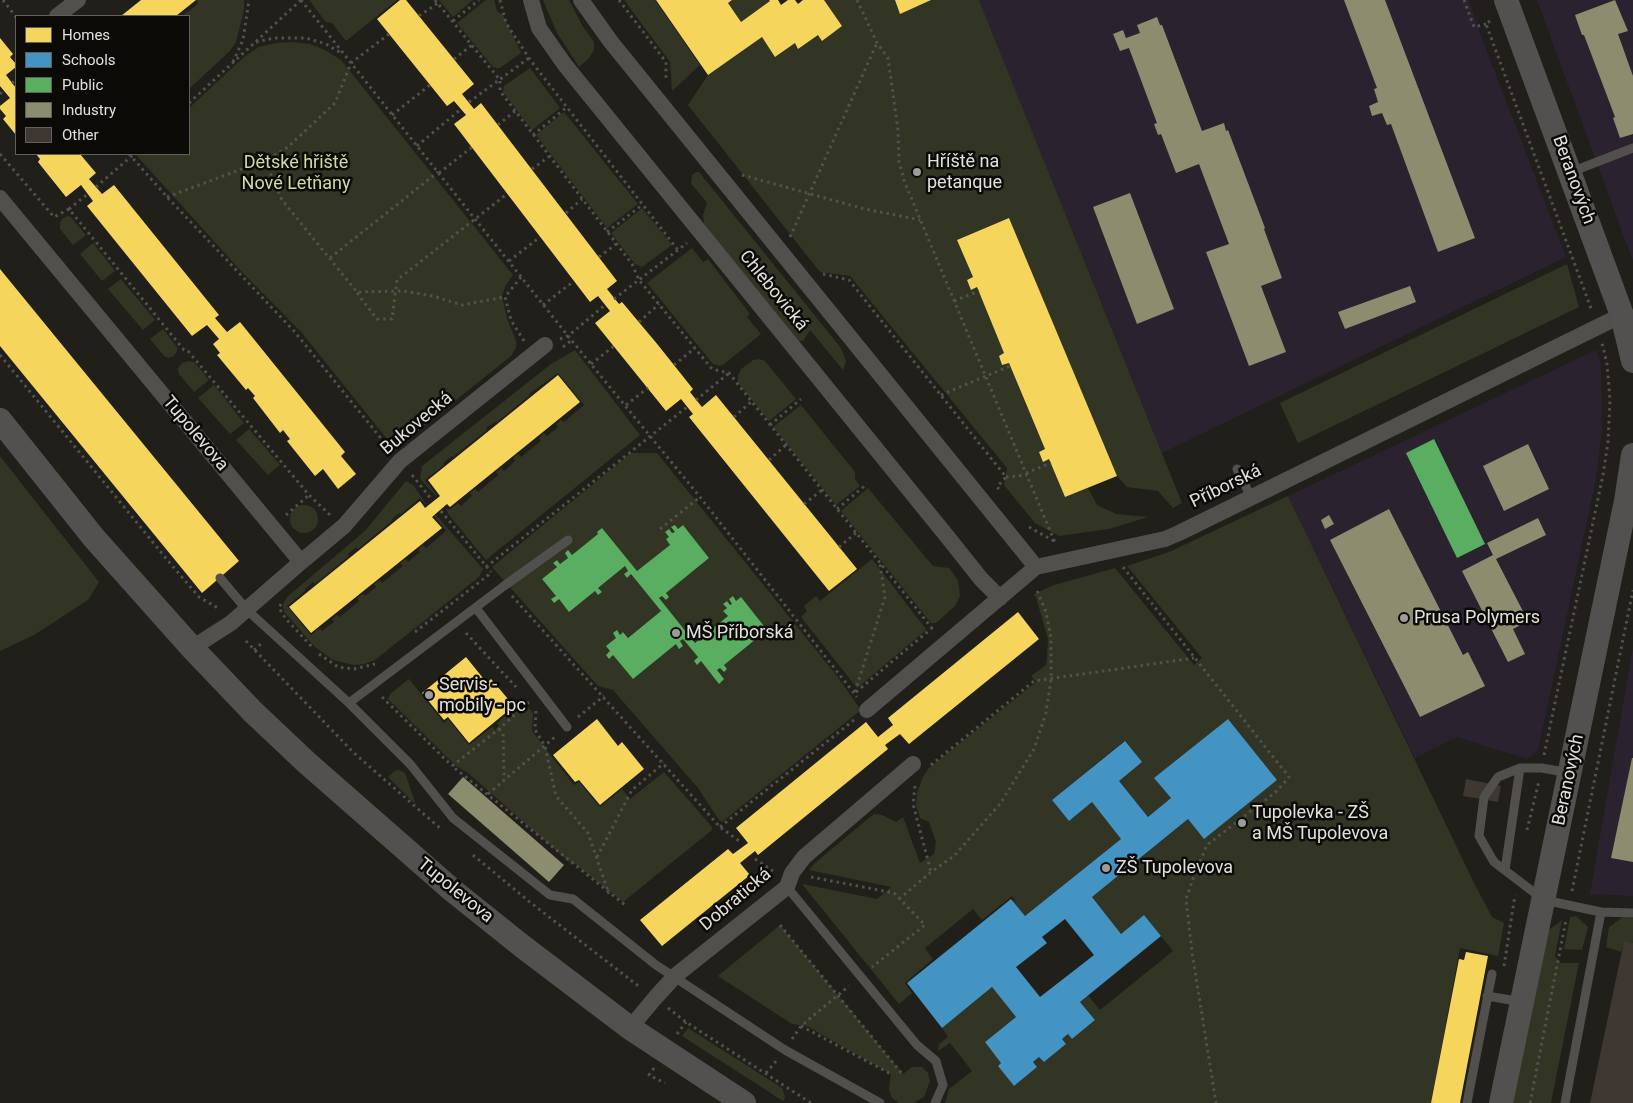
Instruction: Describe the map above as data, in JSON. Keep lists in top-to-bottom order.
{
  "streets": {
    "street": [
      "Beranových",
      "Chlebovická",
      "Bukovecká",
      "Tupolevova",
      "Příborská",
      "Dobratická"
    ]
  },
  "crossings": [
    ["Beranových", "Příborská"],
    ["Chlebovická", "Příborská"],
    ["Bukovecká", "Tupolevova"],
    ["Tupolevova", "Dobratická"]
  ],
  "parks": ["Dětské hřiště Nové Letňany"],
  "places": [
    "Hříště na petanque",
    "Prusa Polymers",
    "MŠ Příborská",
    "Servis - mobily - pc",
    "Tupolevka - ZŠ a MŠ Tupolevova",
    "ZŠ Tupolevova"
  ],
  "legend": [
    "Homes",
    "Schools",
    "Public",
    "Industry",
    "Other"
  ]
}
